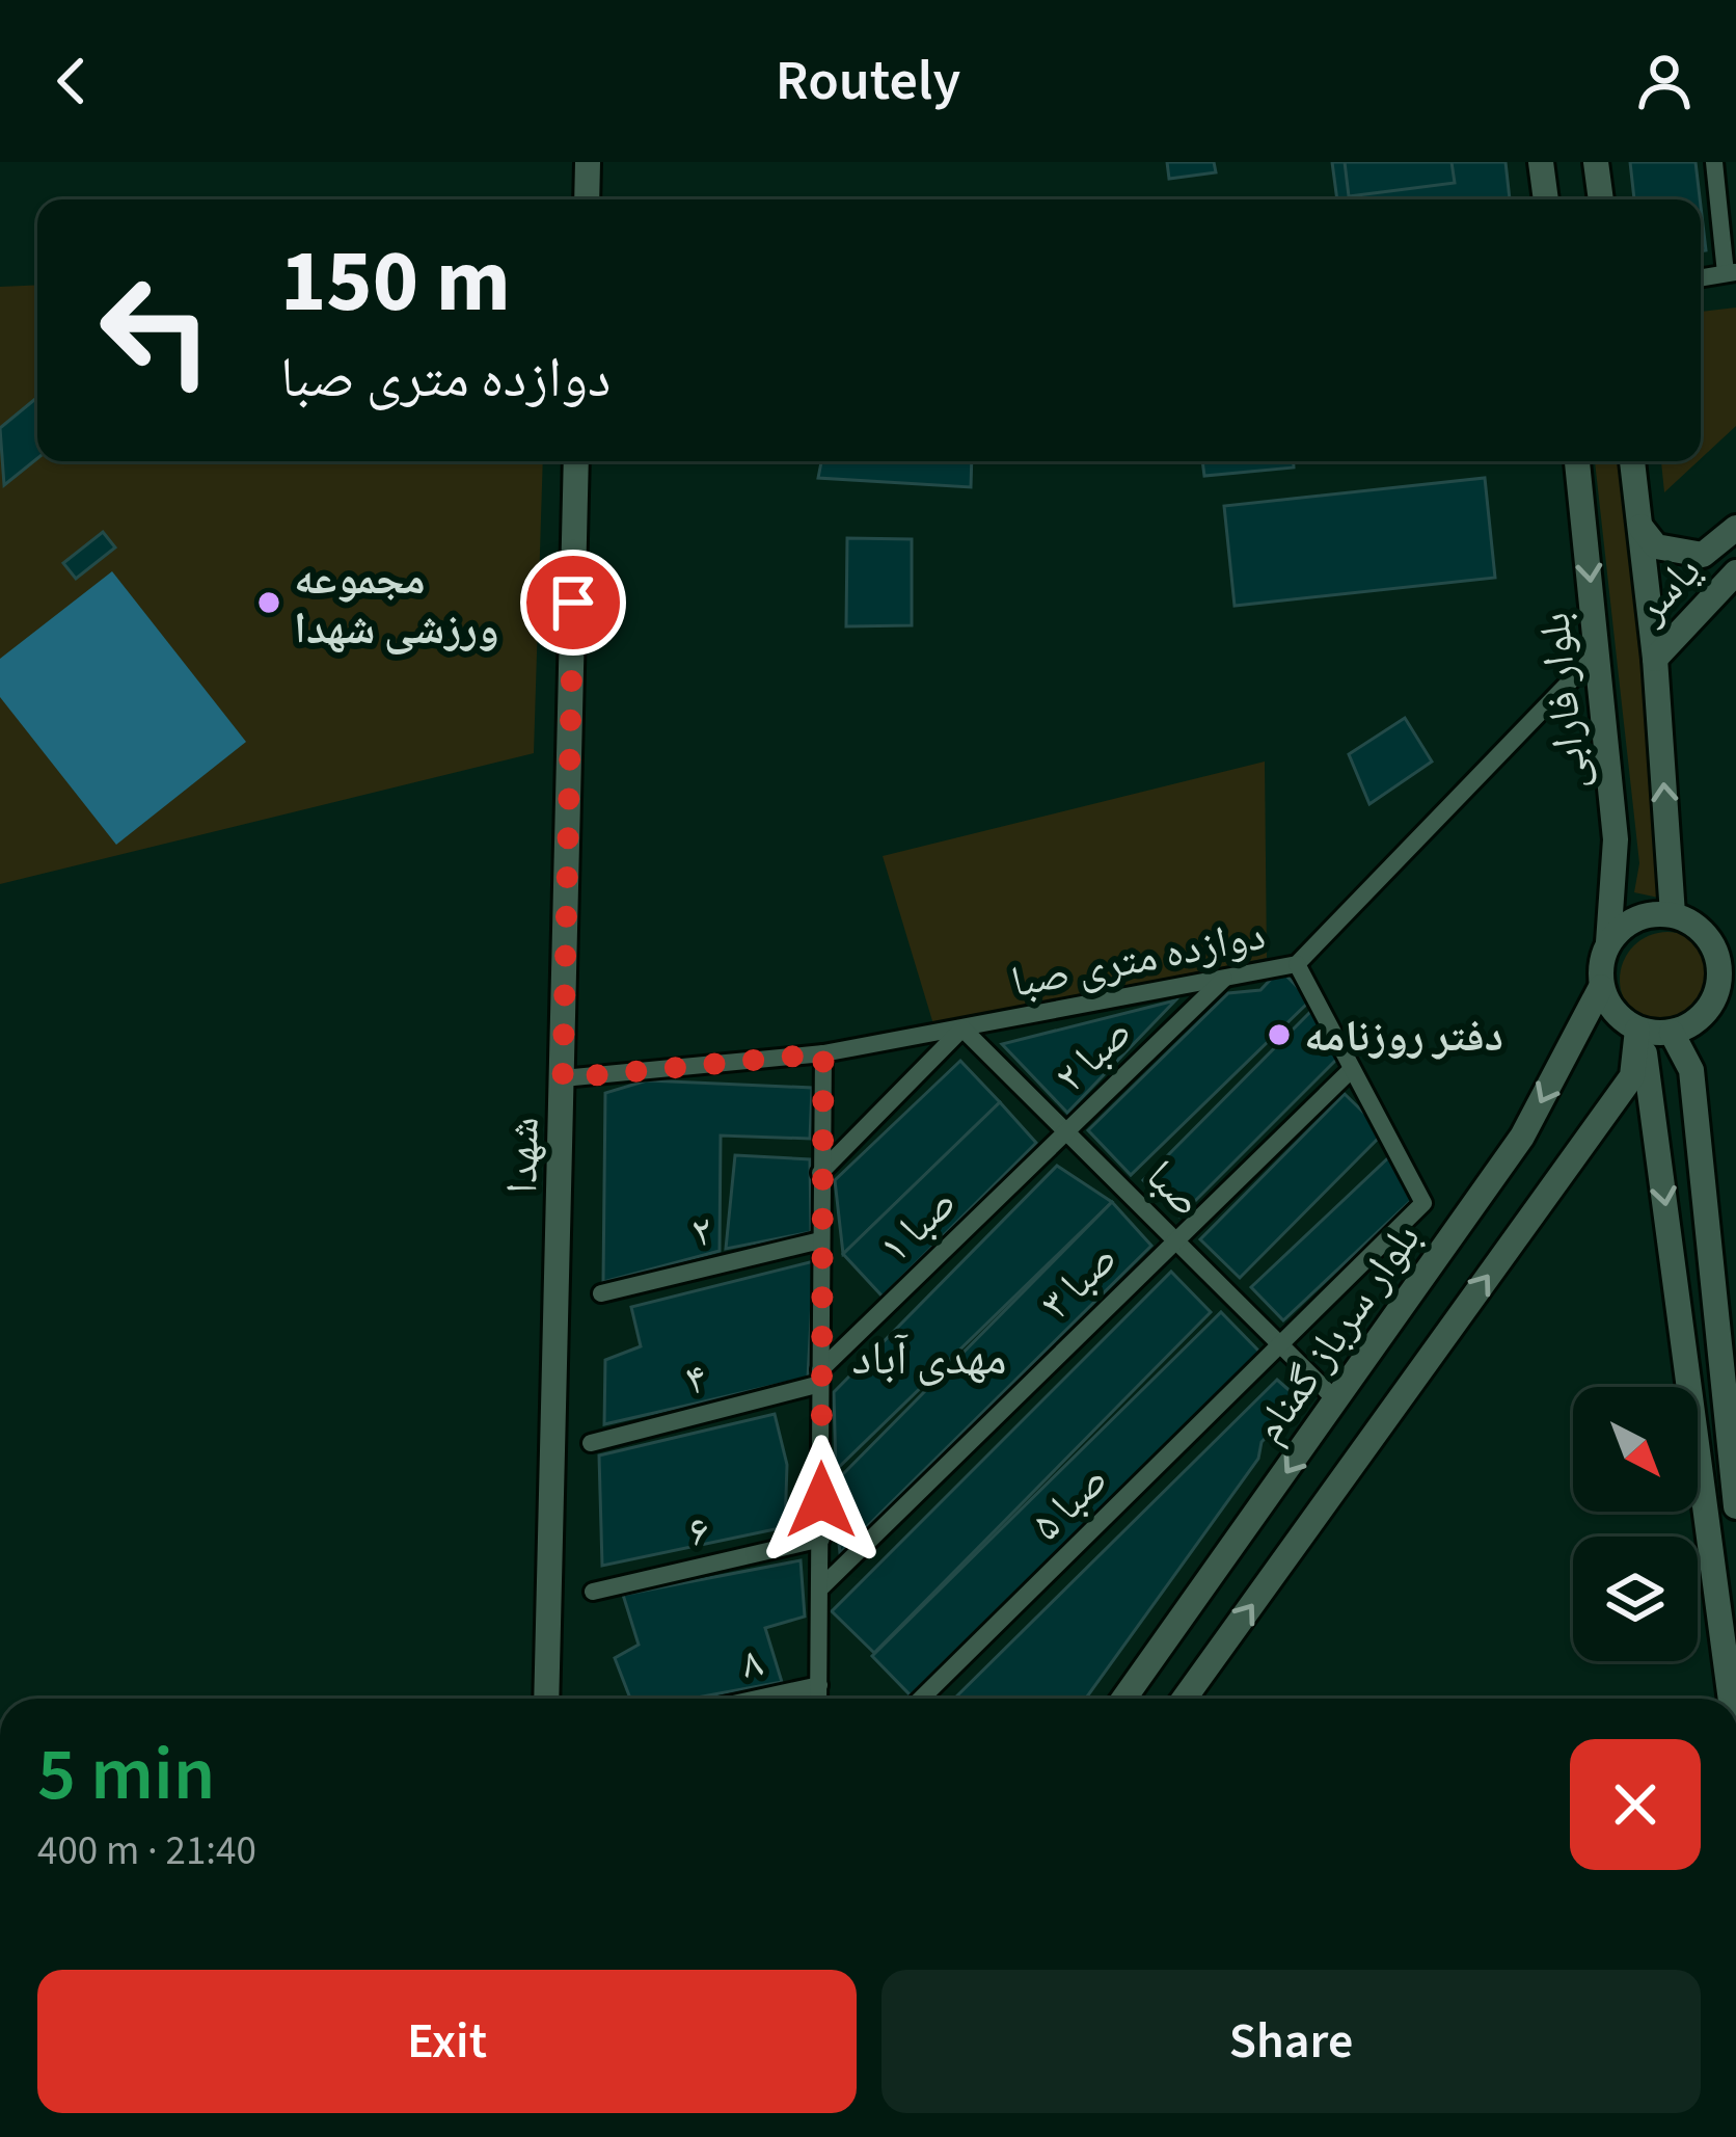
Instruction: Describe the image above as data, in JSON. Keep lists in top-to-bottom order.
{
  "streets": {
    "main road": [
      "یاسر",
      "بلوار فارابی",
      "شهدا",
      "بلوار سرباز گمنام"
    ],
    "street": [
      "دوازده متری صبا",
      "صبا ۲",
      "صبا",
      "صبا ۱",
      "۲",
      "صبا ۳",
      "۴",
      "صبا ۵",
      "۶",
      "۸"
    ]
  },
  "crossings": [
    ["بلوار فارابی", "دوازده متری صبا"],
    ["بلوار فارابی", "بلوار سرباز گمنام"],
    ["دوازده متری صبا", "صبا ۲"],
    ["دوازده متری صبا", "شهدا"],
    ["دوازده متری صبا", "صبا"],
    ["صبا ۲", "صبا"],
    ["صبا ۲", "صبا ۱"],
    ["صبا", "صبا ۱"],
    ["صبا", "صبا ۳"],
    ["صبا", "بلوار سرباز گمنام"],
    ["صبا", "صبا ۵"],
    ["صبا ۱", "۴"],
    ["صبا ۳", "صبا ۵"]
  ],
  "districts": ["مهدی آباد"],
  "places": ["مجموعه ورزشی شهدا", "دفتر روزنامه"],
  "north": "bottom right",
  "page": {
    "header": "Routely",
    "turn": ["150 m", "دوازده متری صبا"],
    "heading": ["5 min", "400 m · 21:40"],
    "buttons": ["Exit", "Share"]
  }
}
